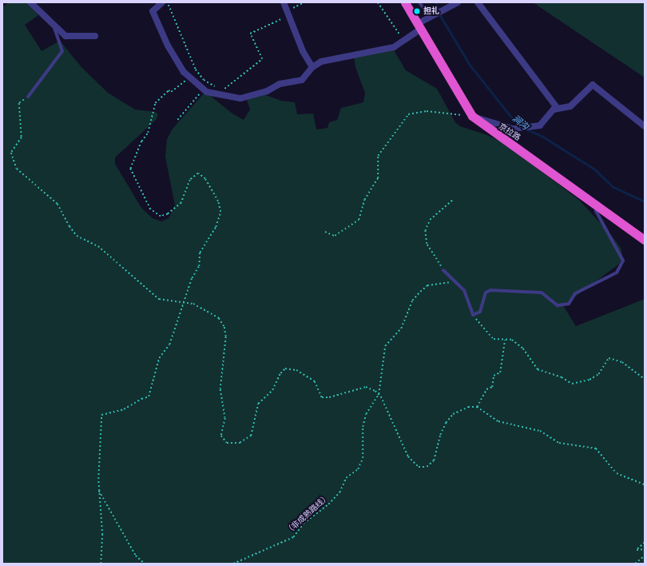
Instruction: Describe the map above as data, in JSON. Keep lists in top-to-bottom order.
{
  "streets": {
    "highway": ["京拉路"],
    "path": ["（非成熟路线）"]
  },
  "water": ["涧沟"],
  "places": ["担礼"]
}
